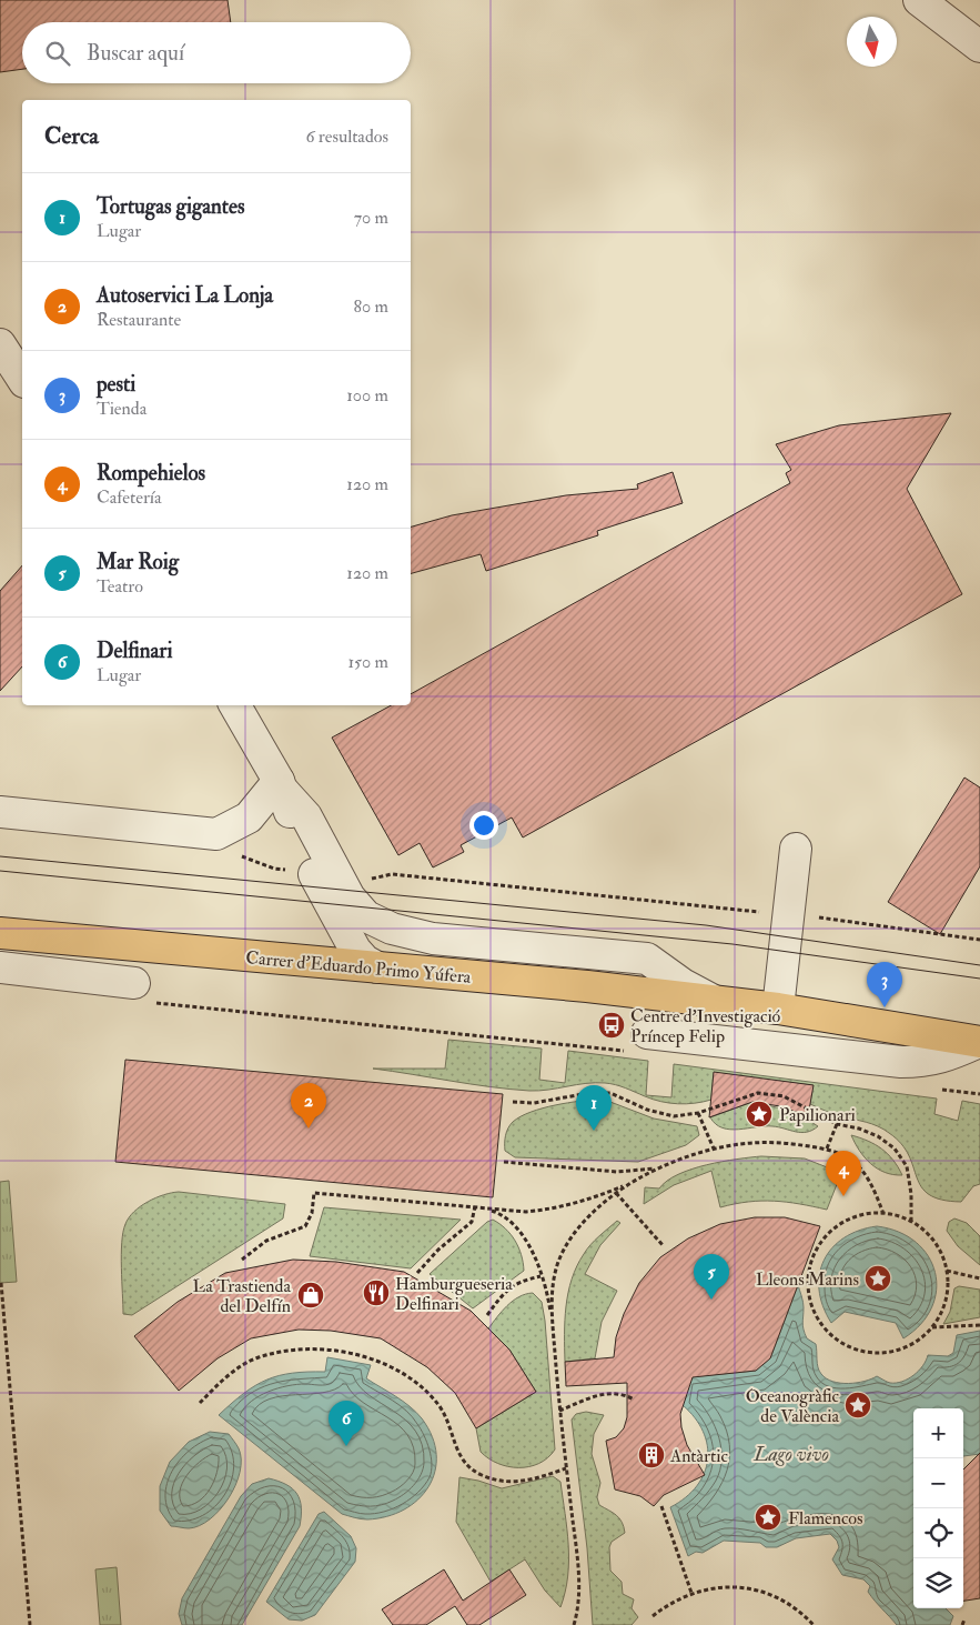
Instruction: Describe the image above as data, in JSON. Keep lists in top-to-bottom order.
{
  "streets": {
    "main road": ["Carrer d'Eduardo Primo Yúfera"]
  },
  "water": ["Lago vivo"],
  "places": {
    "bus stop": ["Centre d'Investigació Príncep Felip"],
    "place": [
      "Papilionari",
      "Lleons Marins",
      "Oceanogràfic de València",
      "Flamencos"
    ],
    "restaurant": ["Hamburgueseria Delfinari"],
    "shop": ["La Trastienda del Delfín"],
    "building": ["Antàrtic"]
  },
  "north": "bottom",
  "page": {
    "search": "Buscar aquí",
    "heading": ["Cerca", "6 resultados"],
    "list": [
      {
        "mark": "1",
        "name": "Tortugas gigantes",
        "note": "Lugar",
        "value": "70 m"
      },
      {
        "mark": "2",
        "name": "Autoservici La Lonja",
        "note": "Restaurante",
        "value": "80 m"
      },
      {
        "mark": "3",
        "name": "pesti",
        "note": "Tienda",
        "value": "100 m"
      },
      {
        "mark": "4",
        "name": "Rompehielos",
        "note": "Cafetería",
        "value": "120 m"
      },
      {
        "mark": "5",
        "name": "Mar Roig",
        "note": "Teatro",
        "value": "120 m"
      },
      {
        "mark": "6",
        "name": "Delfinari",
        "note": "Lugar",
        "value": "150 m"
      }
    ],
    "pins": [
      "3",
      "2",
      "1",
      "4",
      "5",
      "6"
    ],
    "map_buttons": ["+", "−"]
  }
}
